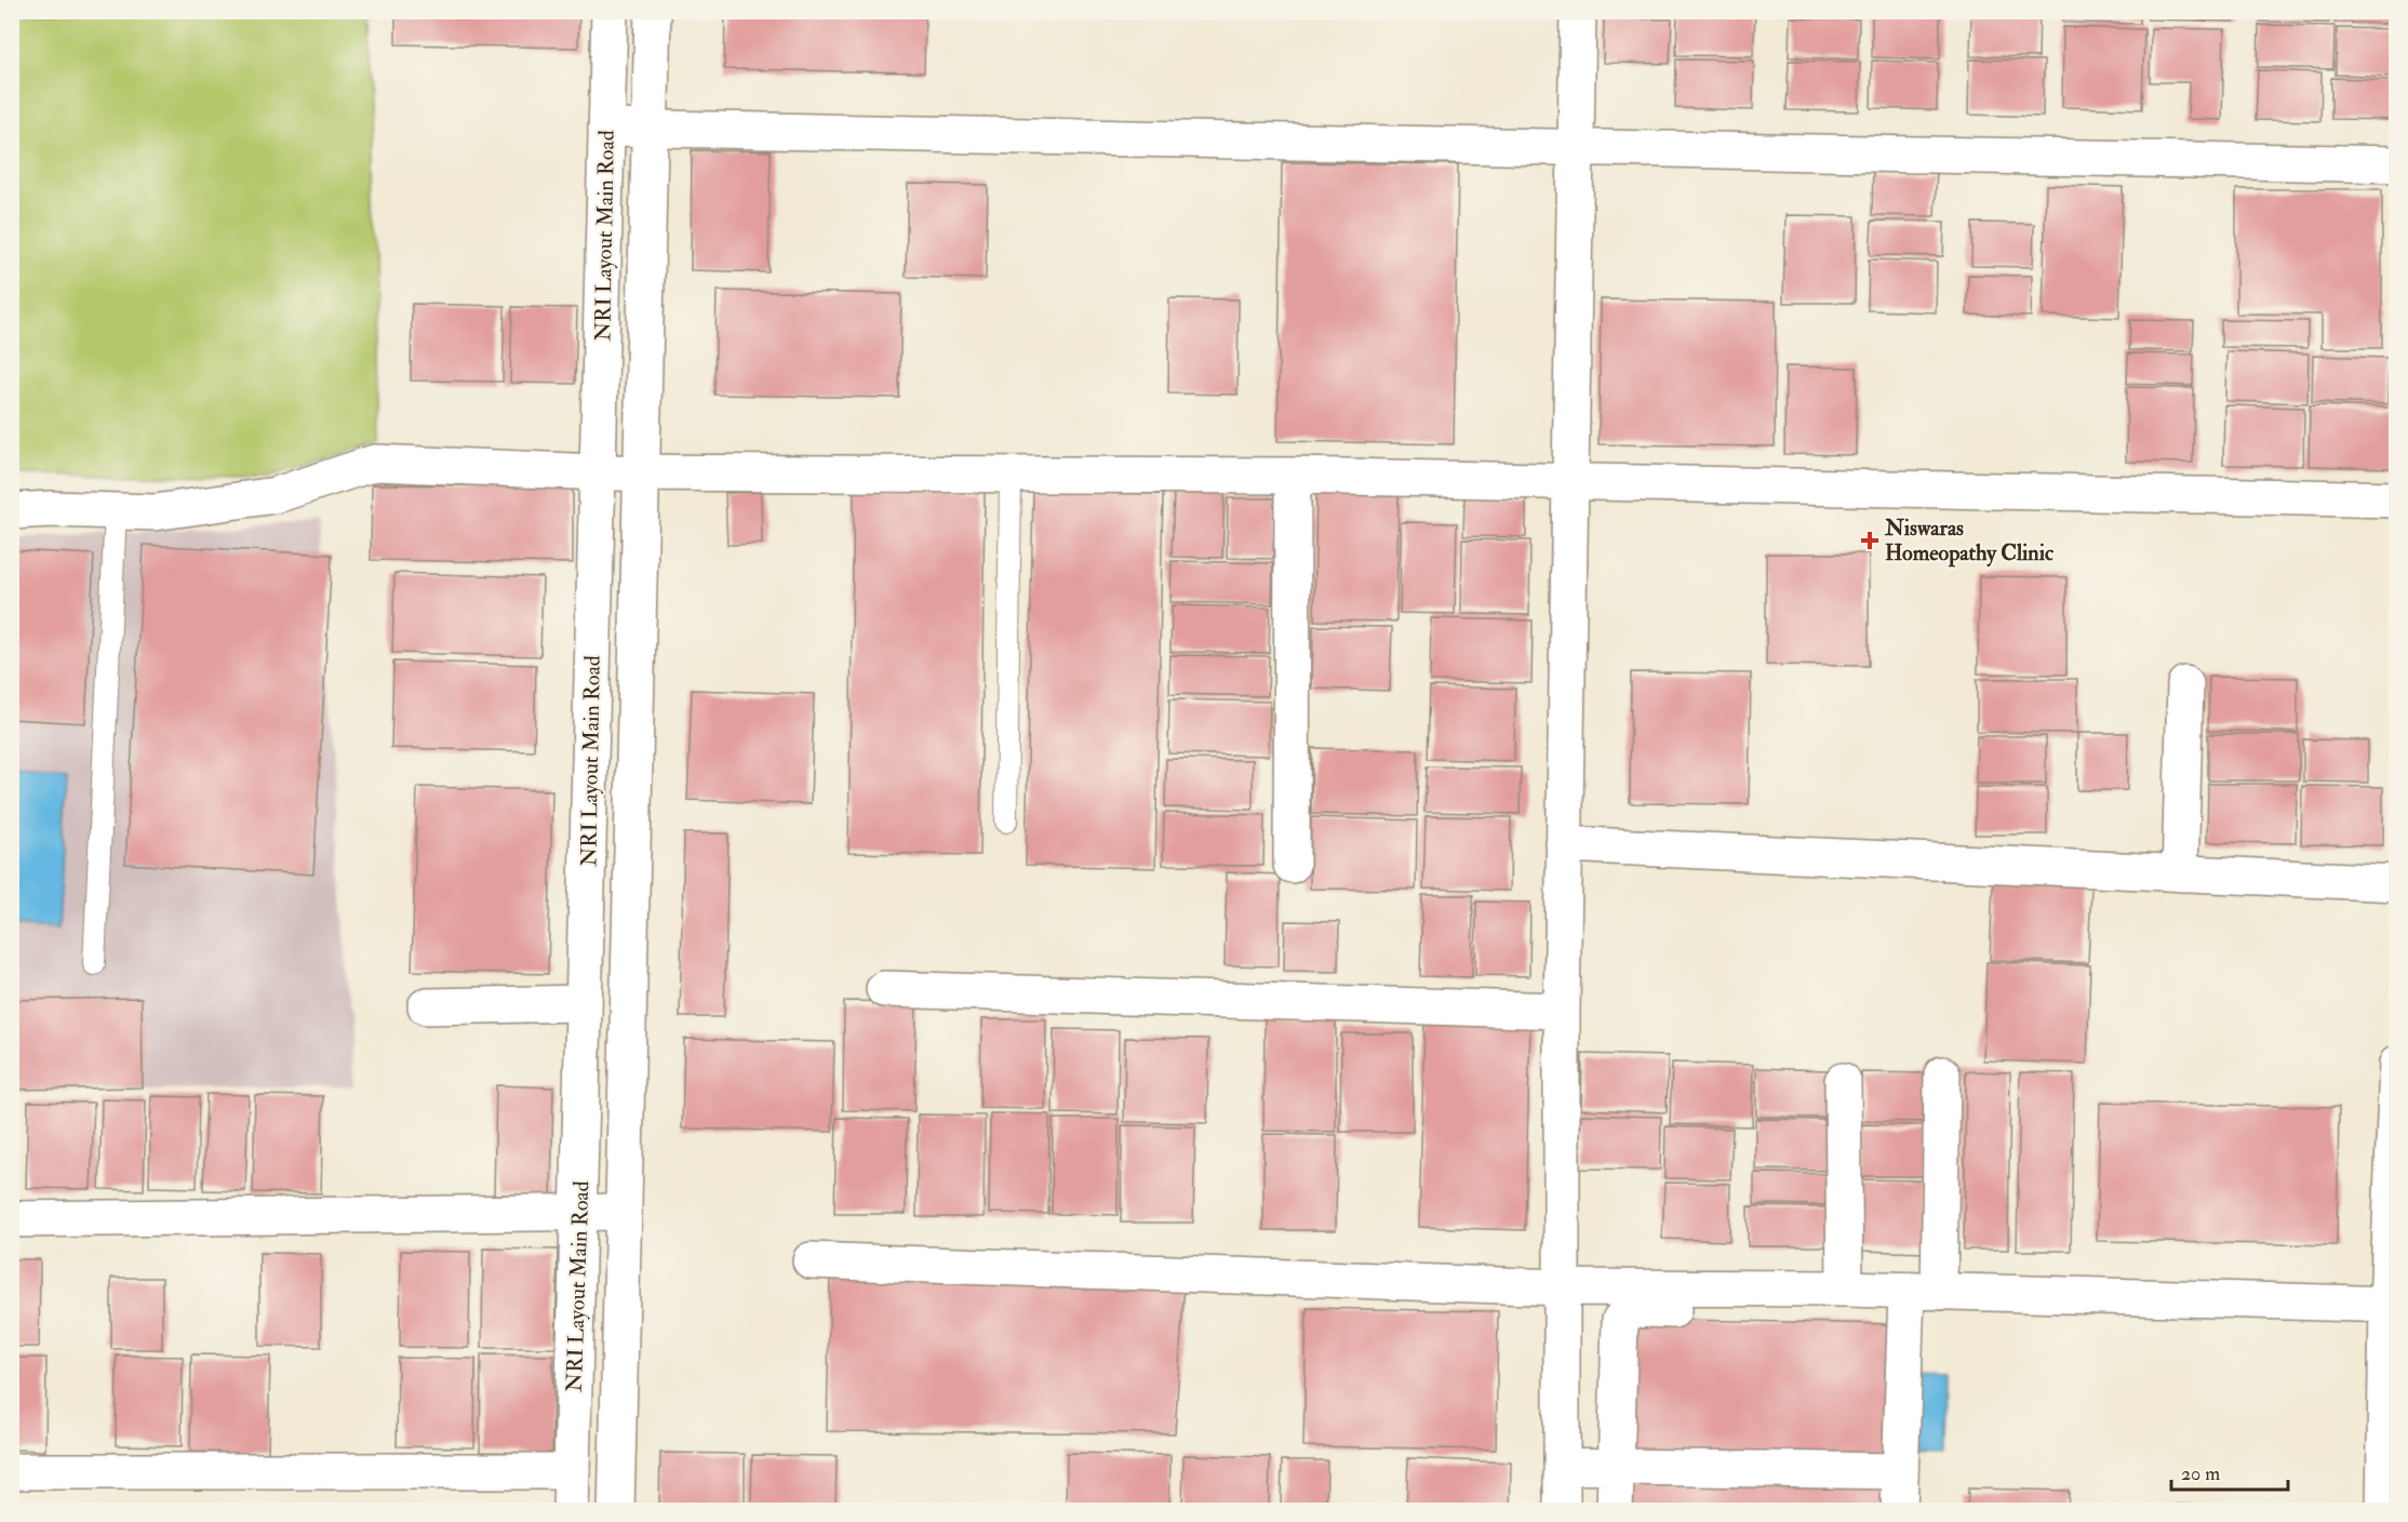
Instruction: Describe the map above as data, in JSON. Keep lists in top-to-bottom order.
{
  "streets": {
    "street": ["NRI Layout Main Road"]
  },
  "places": {
    "health": ["Niswaras Homeopathy Clinic"]
  },
  "scale_bar": "20 m"
}
